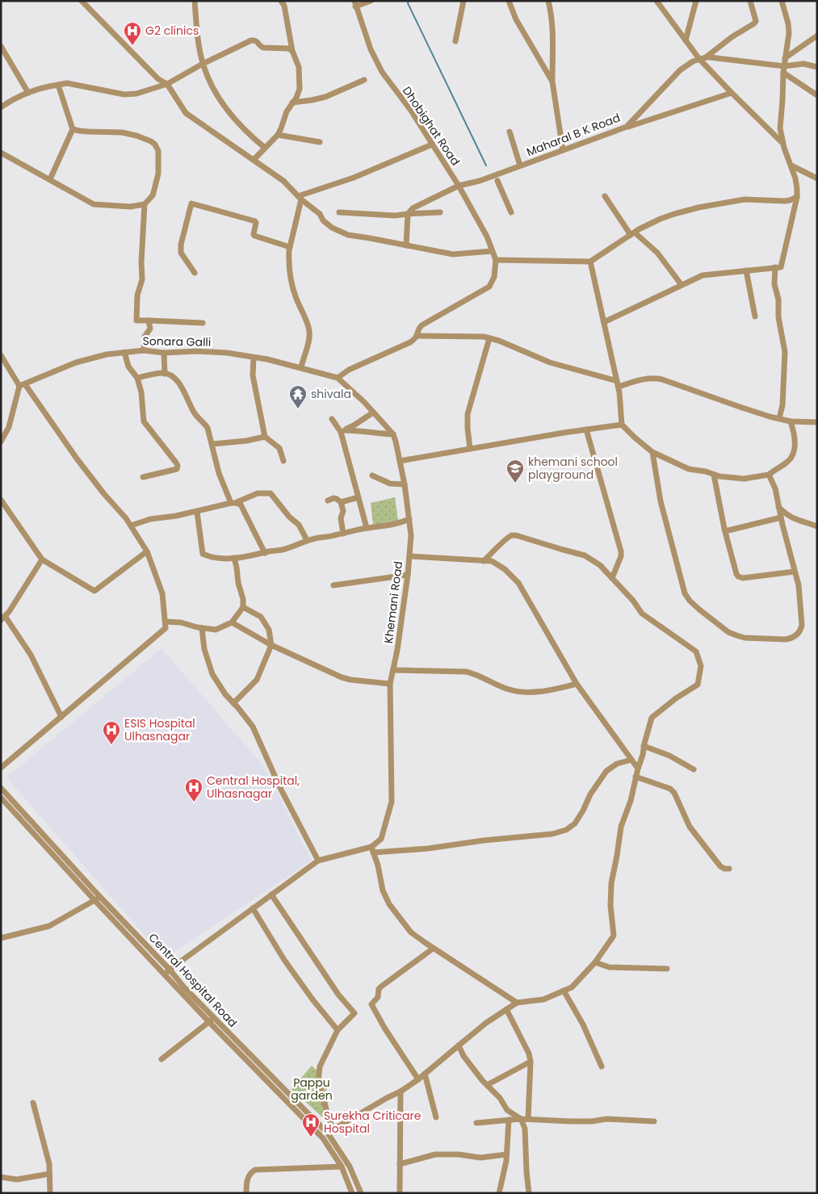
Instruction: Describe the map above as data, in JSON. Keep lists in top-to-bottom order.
{
  "streets": {
    "street": [
      "Dhobighat Road",
      "Maharal B K Road",
      "Sonara Galli",
      "Khemani Road",
      "Central Hospital Road"
    ]
  },
  "crossings": [
    ["Dhobighat Road", "Maharal B K Road"],
    ["Sonara Galli", "Khemani Road"]
  ],
  "parks": ["Pappu garden"],
  "places": {
    "hospital": [
      "G2 clinics",
      "ESIS Hospital Ulhasnagar",
      "Central Hospital, Ulhasnagar",
      "Surekha Criticare Hospital"
    ],
    "temple": ["shivala"],
    "school or university": ["khemani school playground"]
  }
}
